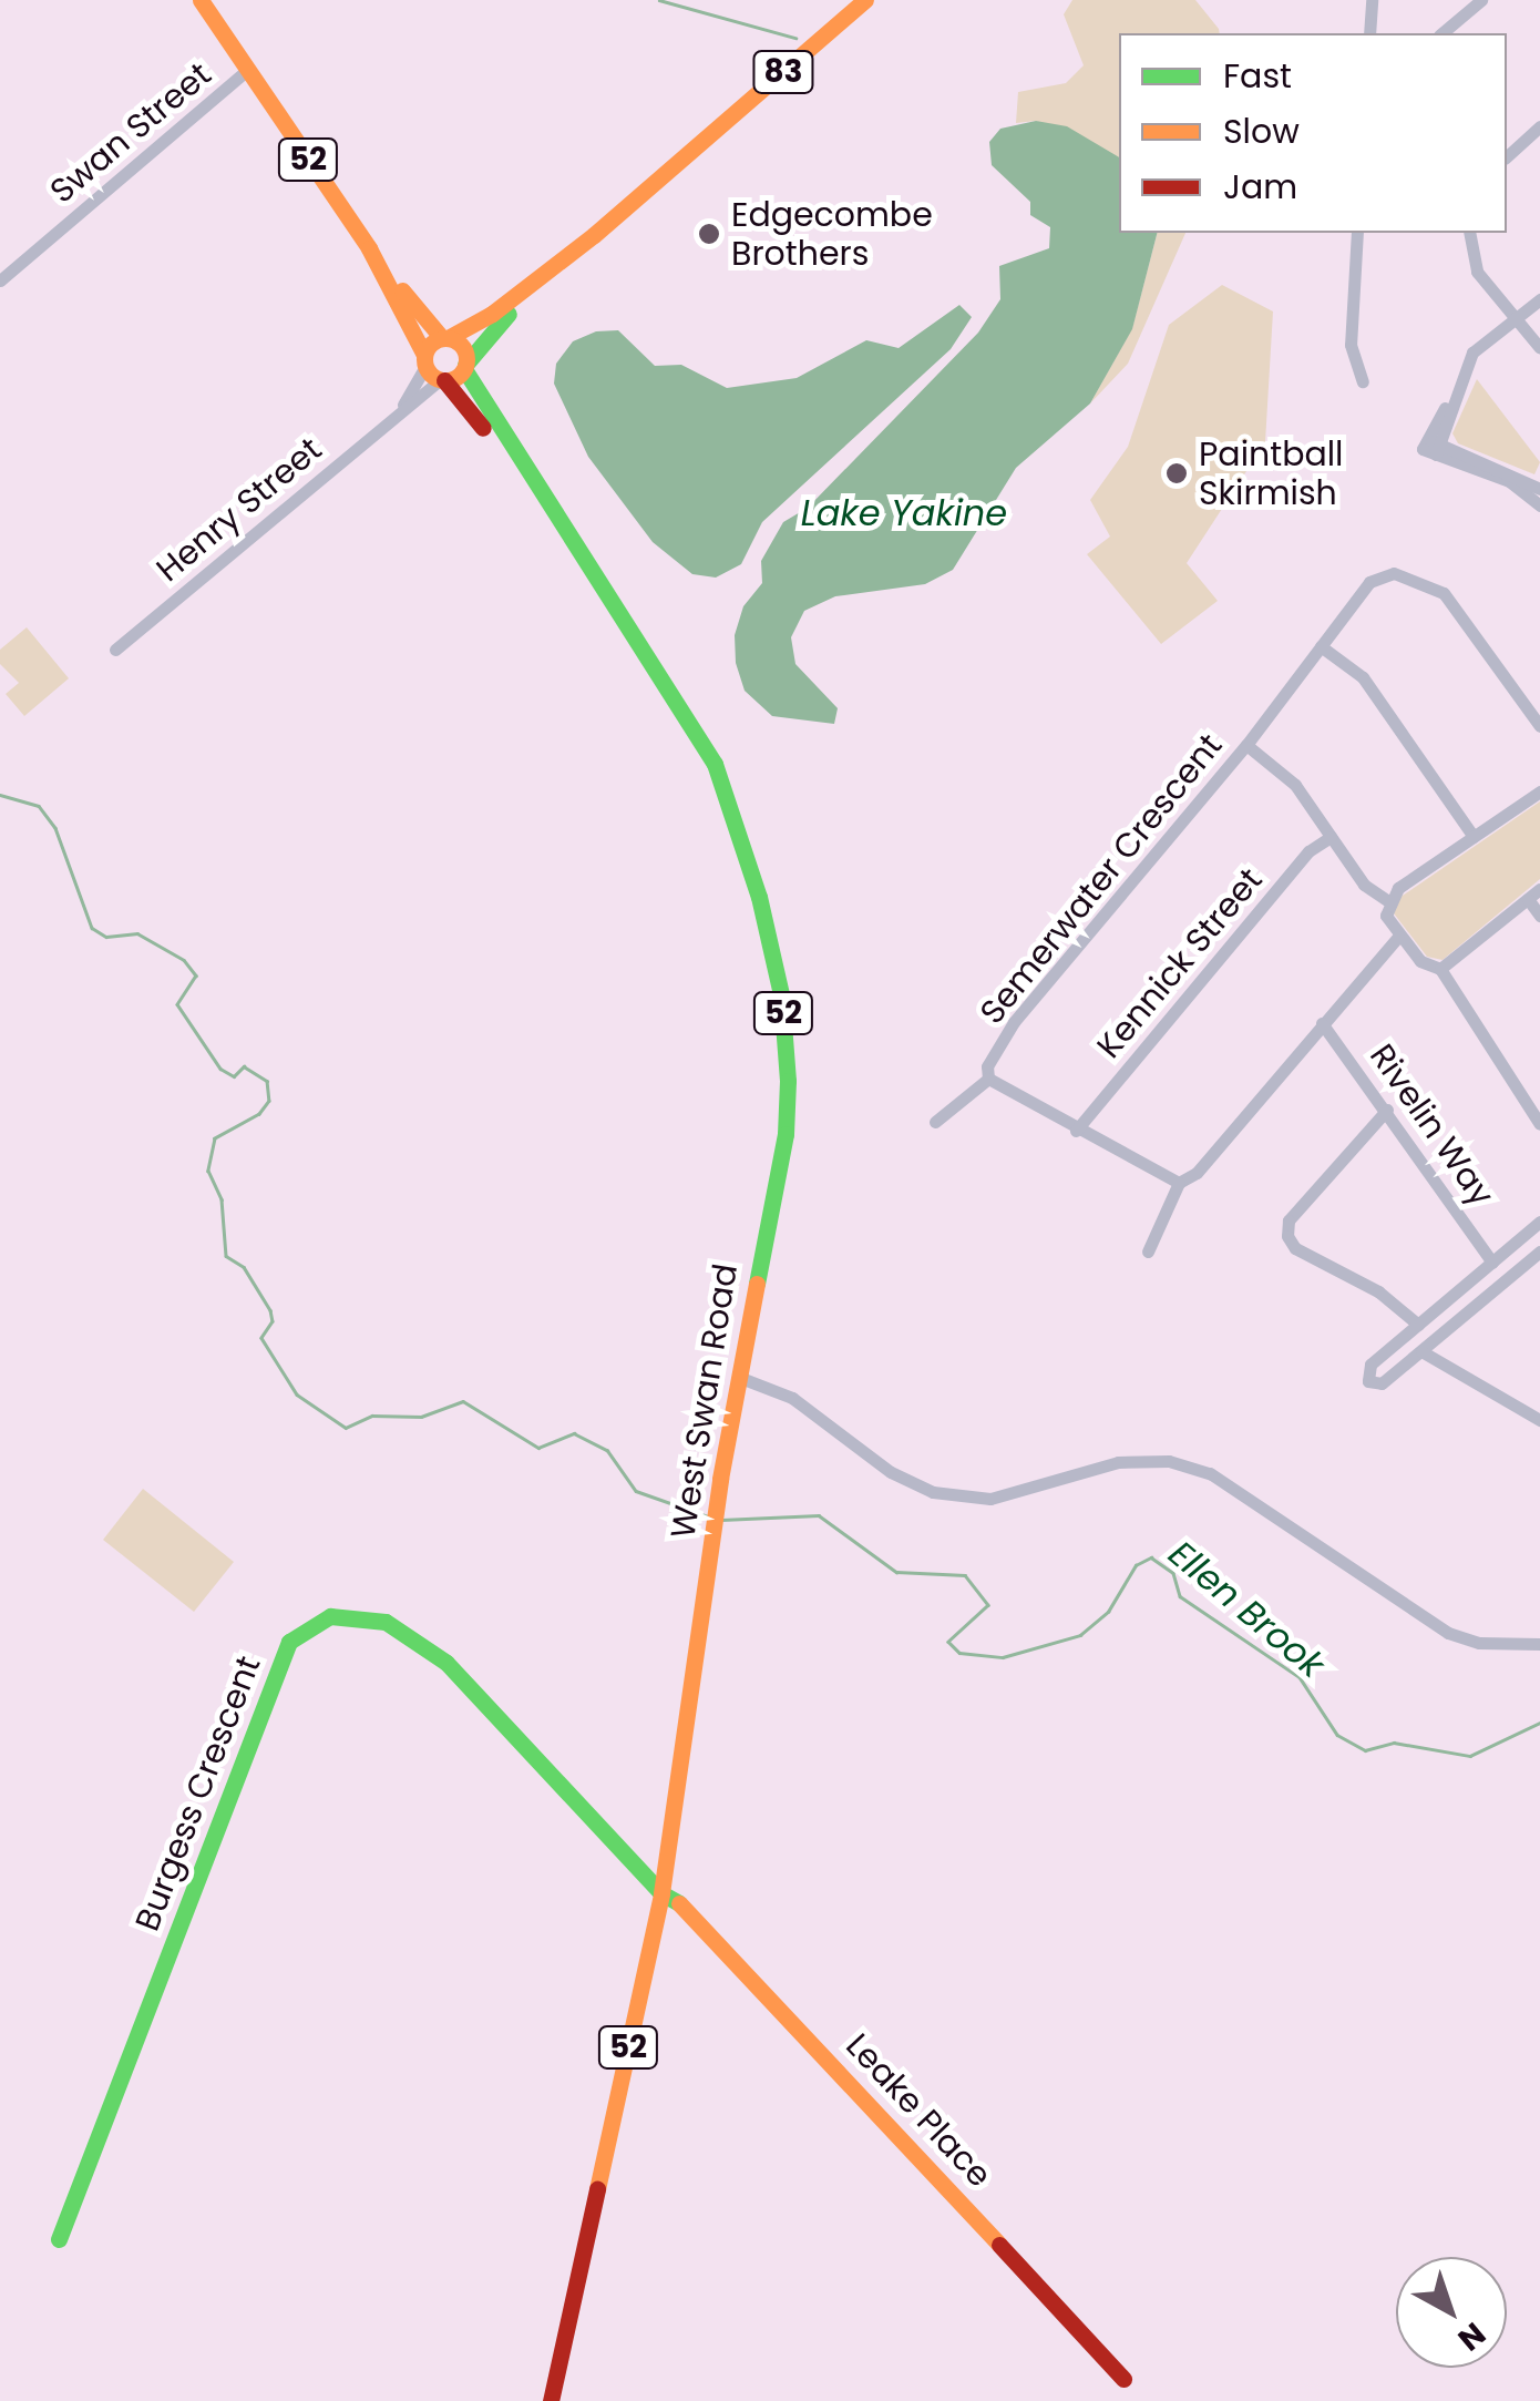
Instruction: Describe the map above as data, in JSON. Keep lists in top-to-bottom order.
{
  "streets": {
    "main road": [
      "83",
      "52",
      "West Swan Road",
      "Burgess Crescent",
      "Leake Place"
    ],
    "street": [
      "Swan Street",
      "Henry Street",
      "Semerwater Crescent",
      "Kennick Street",
      "Rivelin Way"
    ]
  },
  "crossings": [
    ["83", "52"],
    ["83", "West Swan Road"],
    ["Swan Street", "West Swan Road"],
    ["52", "West Swan Road"],
    ["Henry Street", "West Swan Road"],
    ["Semerwater Crescent", "Kennick Street"],
    ["West Swan Road", "Burgess Crescent"],
    ["West Swan Road", "Leake Place"],
    ["Burgess Crescent", "Leake Place"]
  ],
  "water": ["Lake Yakine", "Ellen Brook"],
  "places": ["Edgecombe Brothers", "Paintball Skirmish"],
  "legend": ["Fast", "Slow", "Jam"],
  "north": "bottom right"
}
